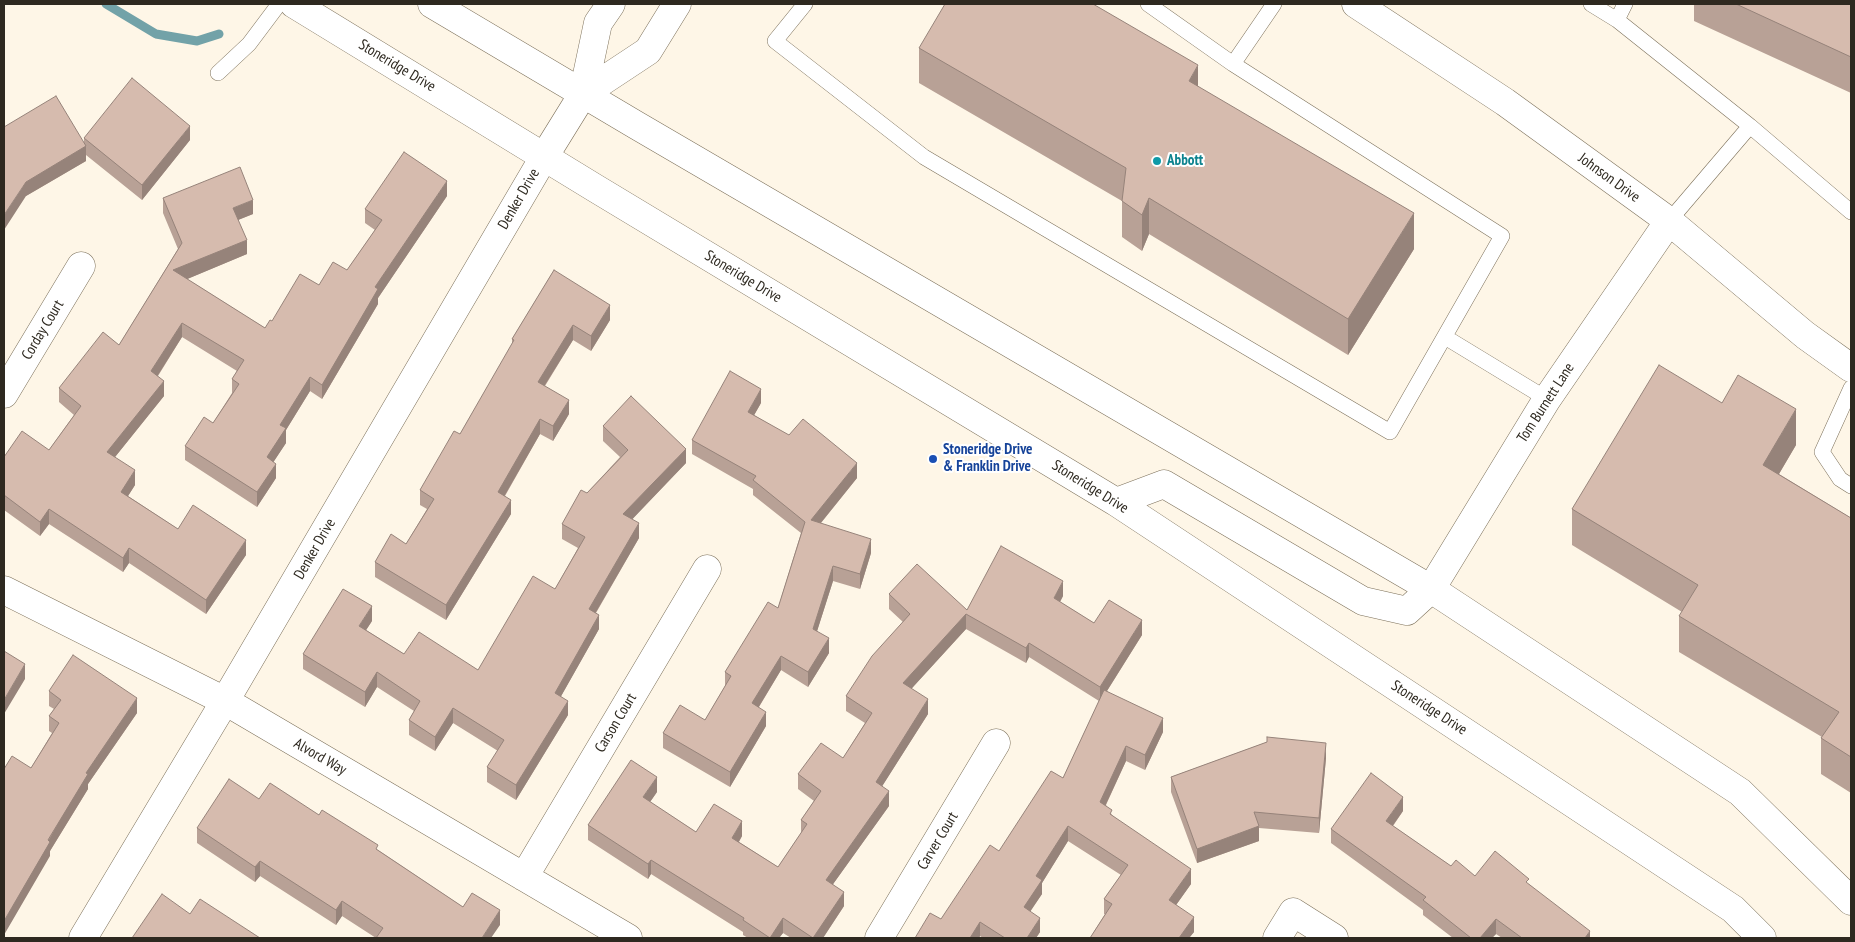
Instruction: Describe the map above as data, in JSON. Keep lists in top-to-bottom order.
{
  "streets": {
    "street": [
      "Stoneridge Drive",
      "Johnson Drive",
      "Denker Drive",
      "Corday Court",
      "Tom Burnett Lane",
      "Carson Court",
      "Alvord Way",
      "Carver Court"
    ]
  },
  "crossings": [
    ["Stoneridge Drive", "Denker Drive"],
    ["Stoneridge Drive", "Tom Burnett Lane"],
    ["Johnson Drive", "Tom Burnett Lane"],
    ["Denker Drive", "Alvord Way"],
    ["Carson Court", "Alvord Way"]
  ],
  "places": ["Abbott", "Stoneridge Drive & Franklin Drive"]
}
